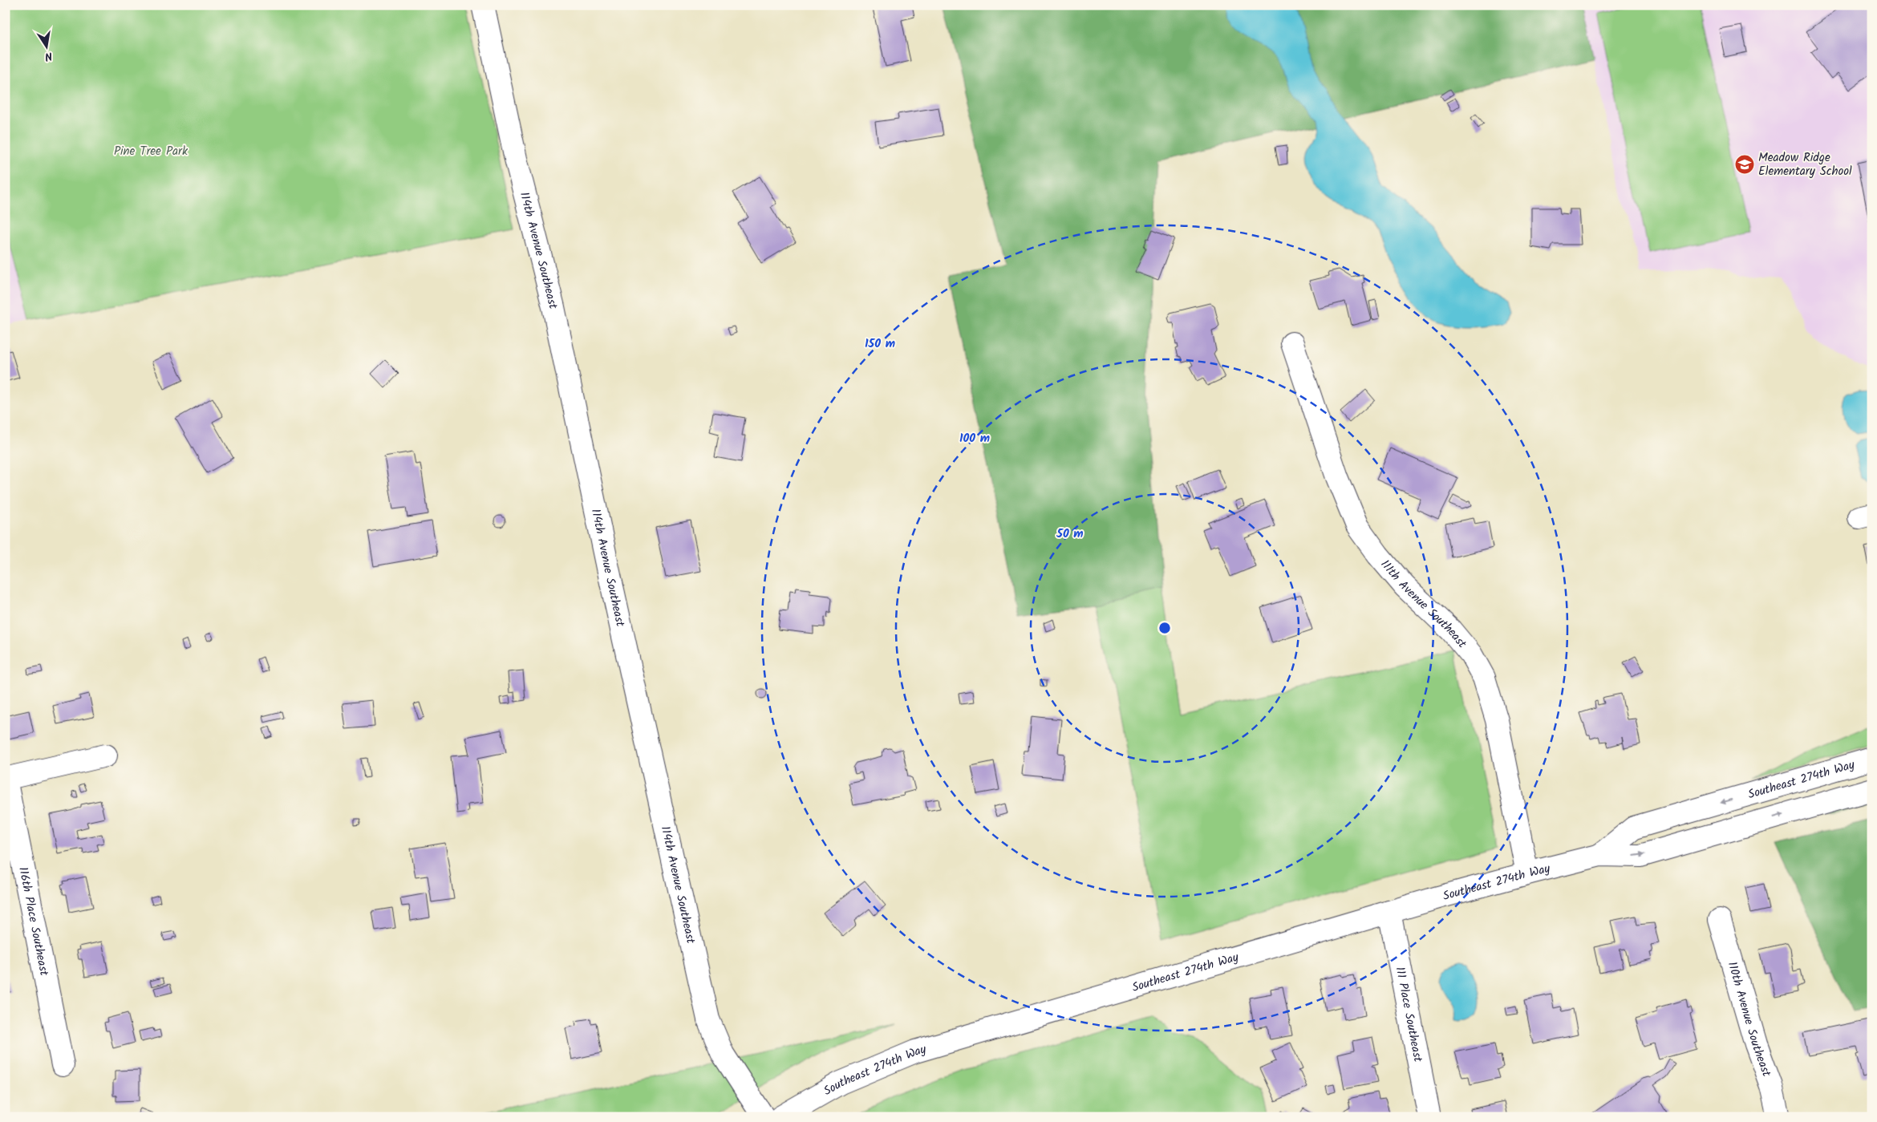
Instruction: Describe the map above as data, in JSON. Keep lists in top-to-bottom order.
{
  "streets": {
    "street": [
      "114th Avenue Southeast",
      "111th Avenue Southeast",
      "Southeast 274th Way",
      "116th Place Southeast",
      "111 Place Southeast",
      "110th Avenue Southeast"
    ]
  },
  "crossings": [
    ["111th Avenue Southeast", "Southeast 274th Way"],
    ["Southeast 274th Way", "111 Place Southeast"]
  ],
  "parks": ["Pine Tree Park"],
  "places": {
    "school or university": ["Meadow Ridge Elementary School"]
  },
  "north": "bottom",
  "rings": ["150 m", "100 m", "50 m"]
}
